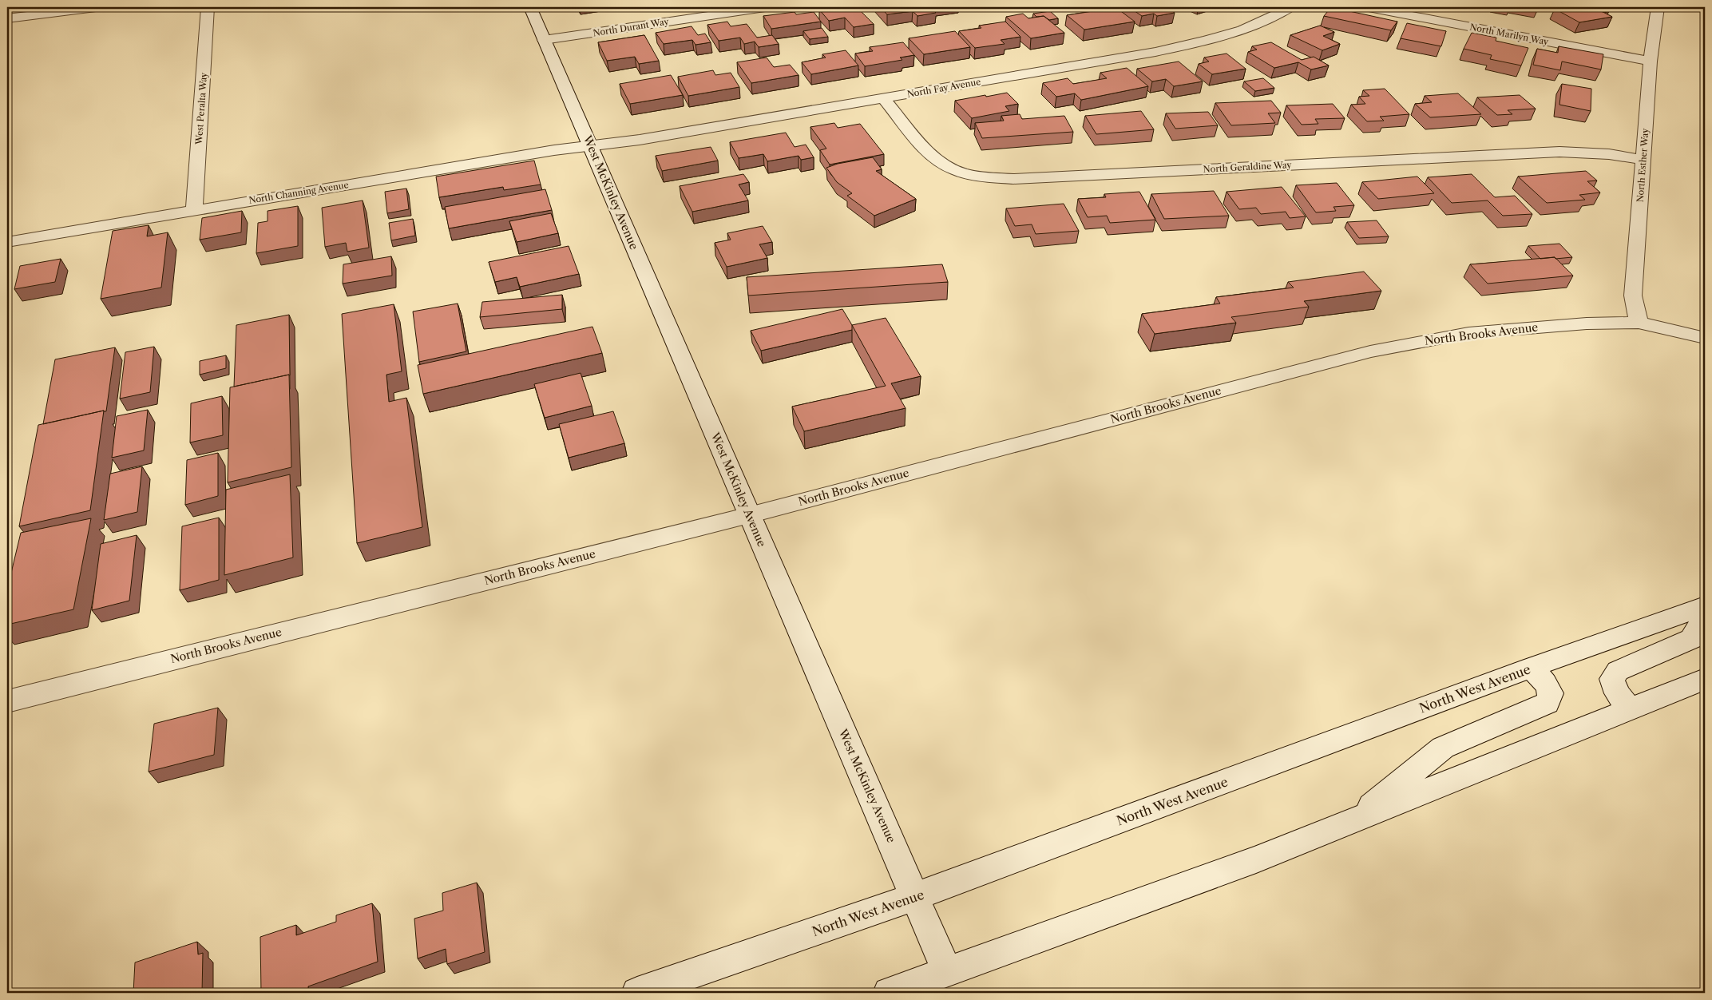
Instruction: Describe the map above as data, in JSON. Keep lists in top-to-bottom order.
{
  "streets": {
    "street": [
      "North Durant Way",
      "North Marilyn Way",
      "North Fay Avenue",
      "West Peralta Way",
      "North Esther Way",
      "North Geraldine Way",
      "North Channing Avenue",
      "West McKinley Avenue",
      "North Brooks Avenue",
      "North West Avenue"
    ]
  },
  "crossings": [
    ["North Durant Way", "West McKinley Avenue"],
    ["North Marilyn Way", "North Esther Way"],
    ["North Fay Avenue", "North Geraldine Way"],
    ["North Fay Avenue", "North Channing Avenue"],
    ["North Fay Avenue", "West McKinley Avenue"],
    ["West Peralta Way", "North Channing Avenue"],
    ["North Esther Way", "North Geraldine Way"],
    ["North Esther Way", "North Brooks Avenue"],
    ["North Channing Avenue", "West McKinley Avenue"],
    ["West McKinley Avenue", "North Brooks Avenue"],
    ["West McKinley Avenue", "North West Avenue"]
  ]
}
